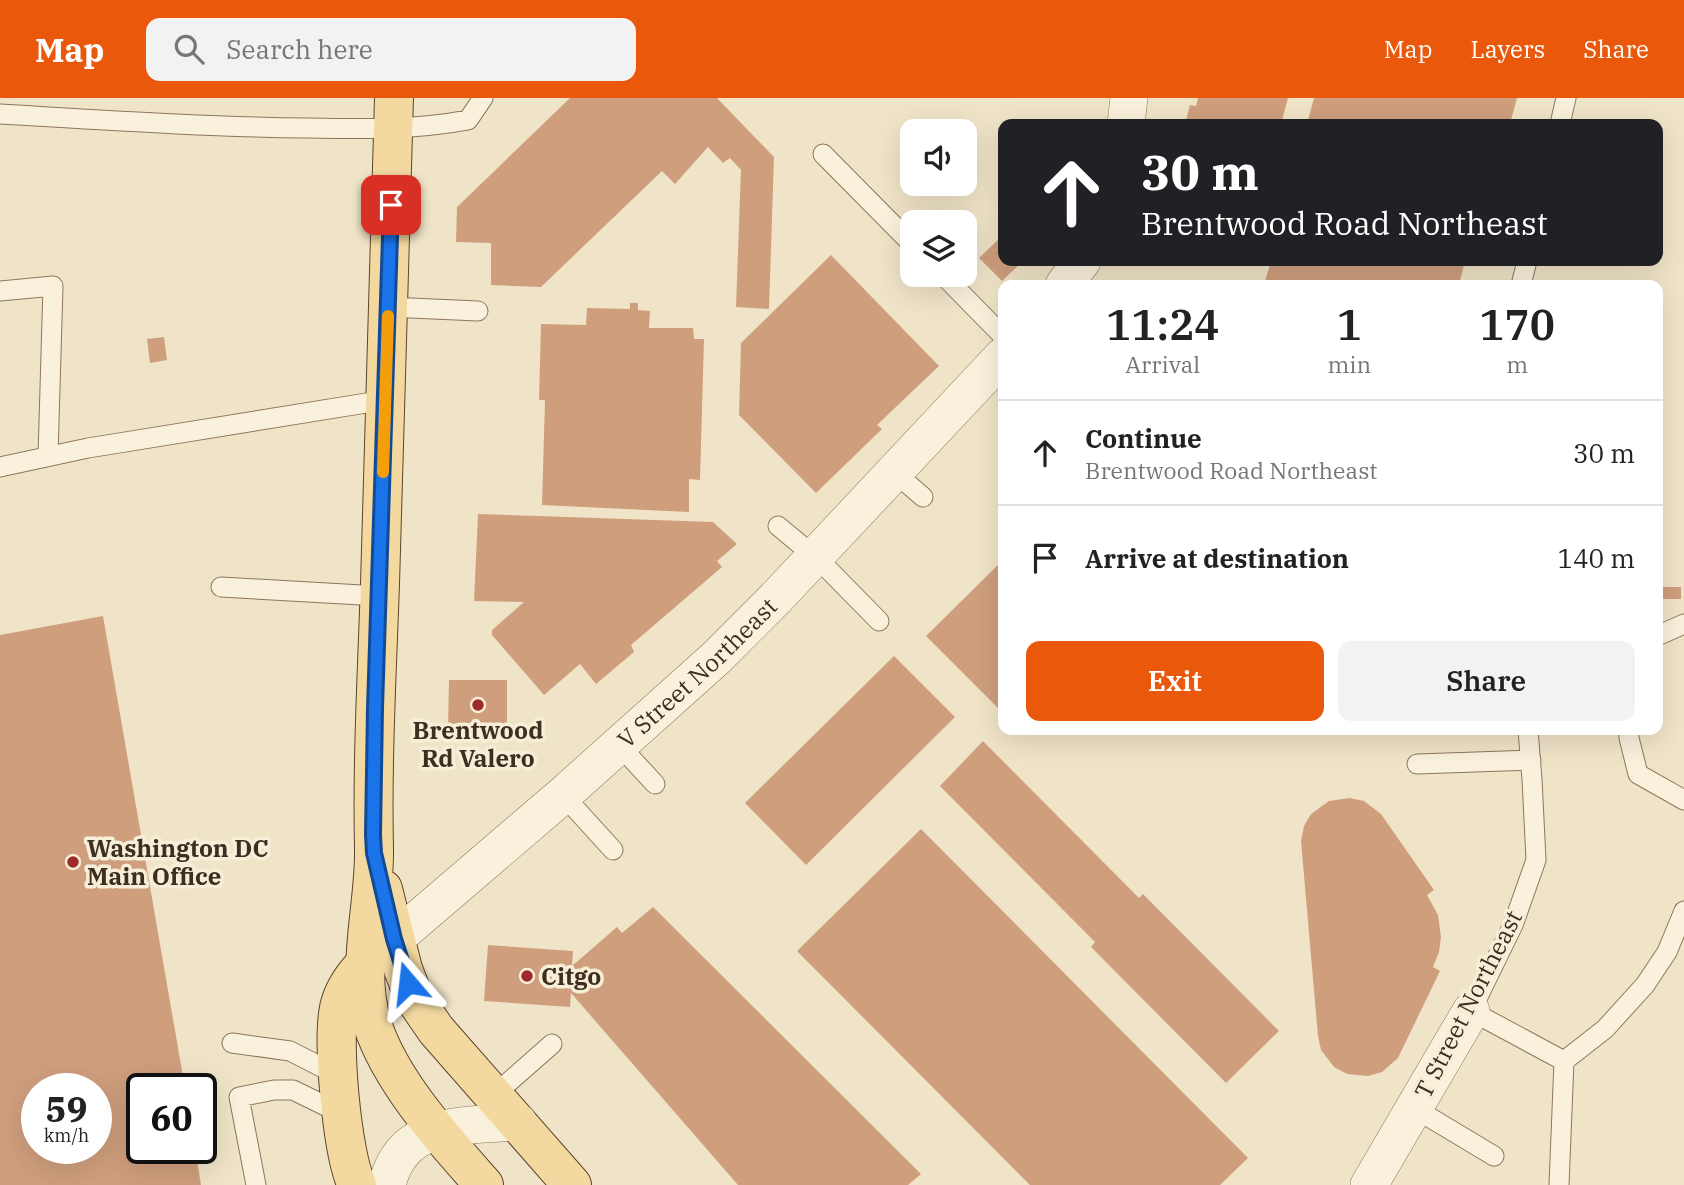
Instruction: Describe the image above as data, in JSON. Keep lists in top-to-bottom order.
{
  "streets": {
    "street": ["V Street Northeast", "T Street Northeast"]
  },
  "places": ["Brentwood Rd Valero", "Washington DC Main Office", "Citgo"],
  "page": {
    "header": "Map",
    "search": "Search here",
    "nav": ["Map", "Layers", "Share"],
    "turn": ["30 m", "Brentwood Road Northeast"],
    "eta": [
      "11:24",
      "Arrival",
      "1",
      "min",
      "170",
      "m"
    ],
    "list": [
      {
        "name": "Continue",
        "note": "Brentwood Road Northeast",
        "value": "30 m"
      },
      {
        "name": "Arrive at destination",
        "value": "140 m"
      }
    ],
    "buttons": ["Exit", "Share"],
    "speed": "59 km/h",
    "limit": "60"
  }
}
